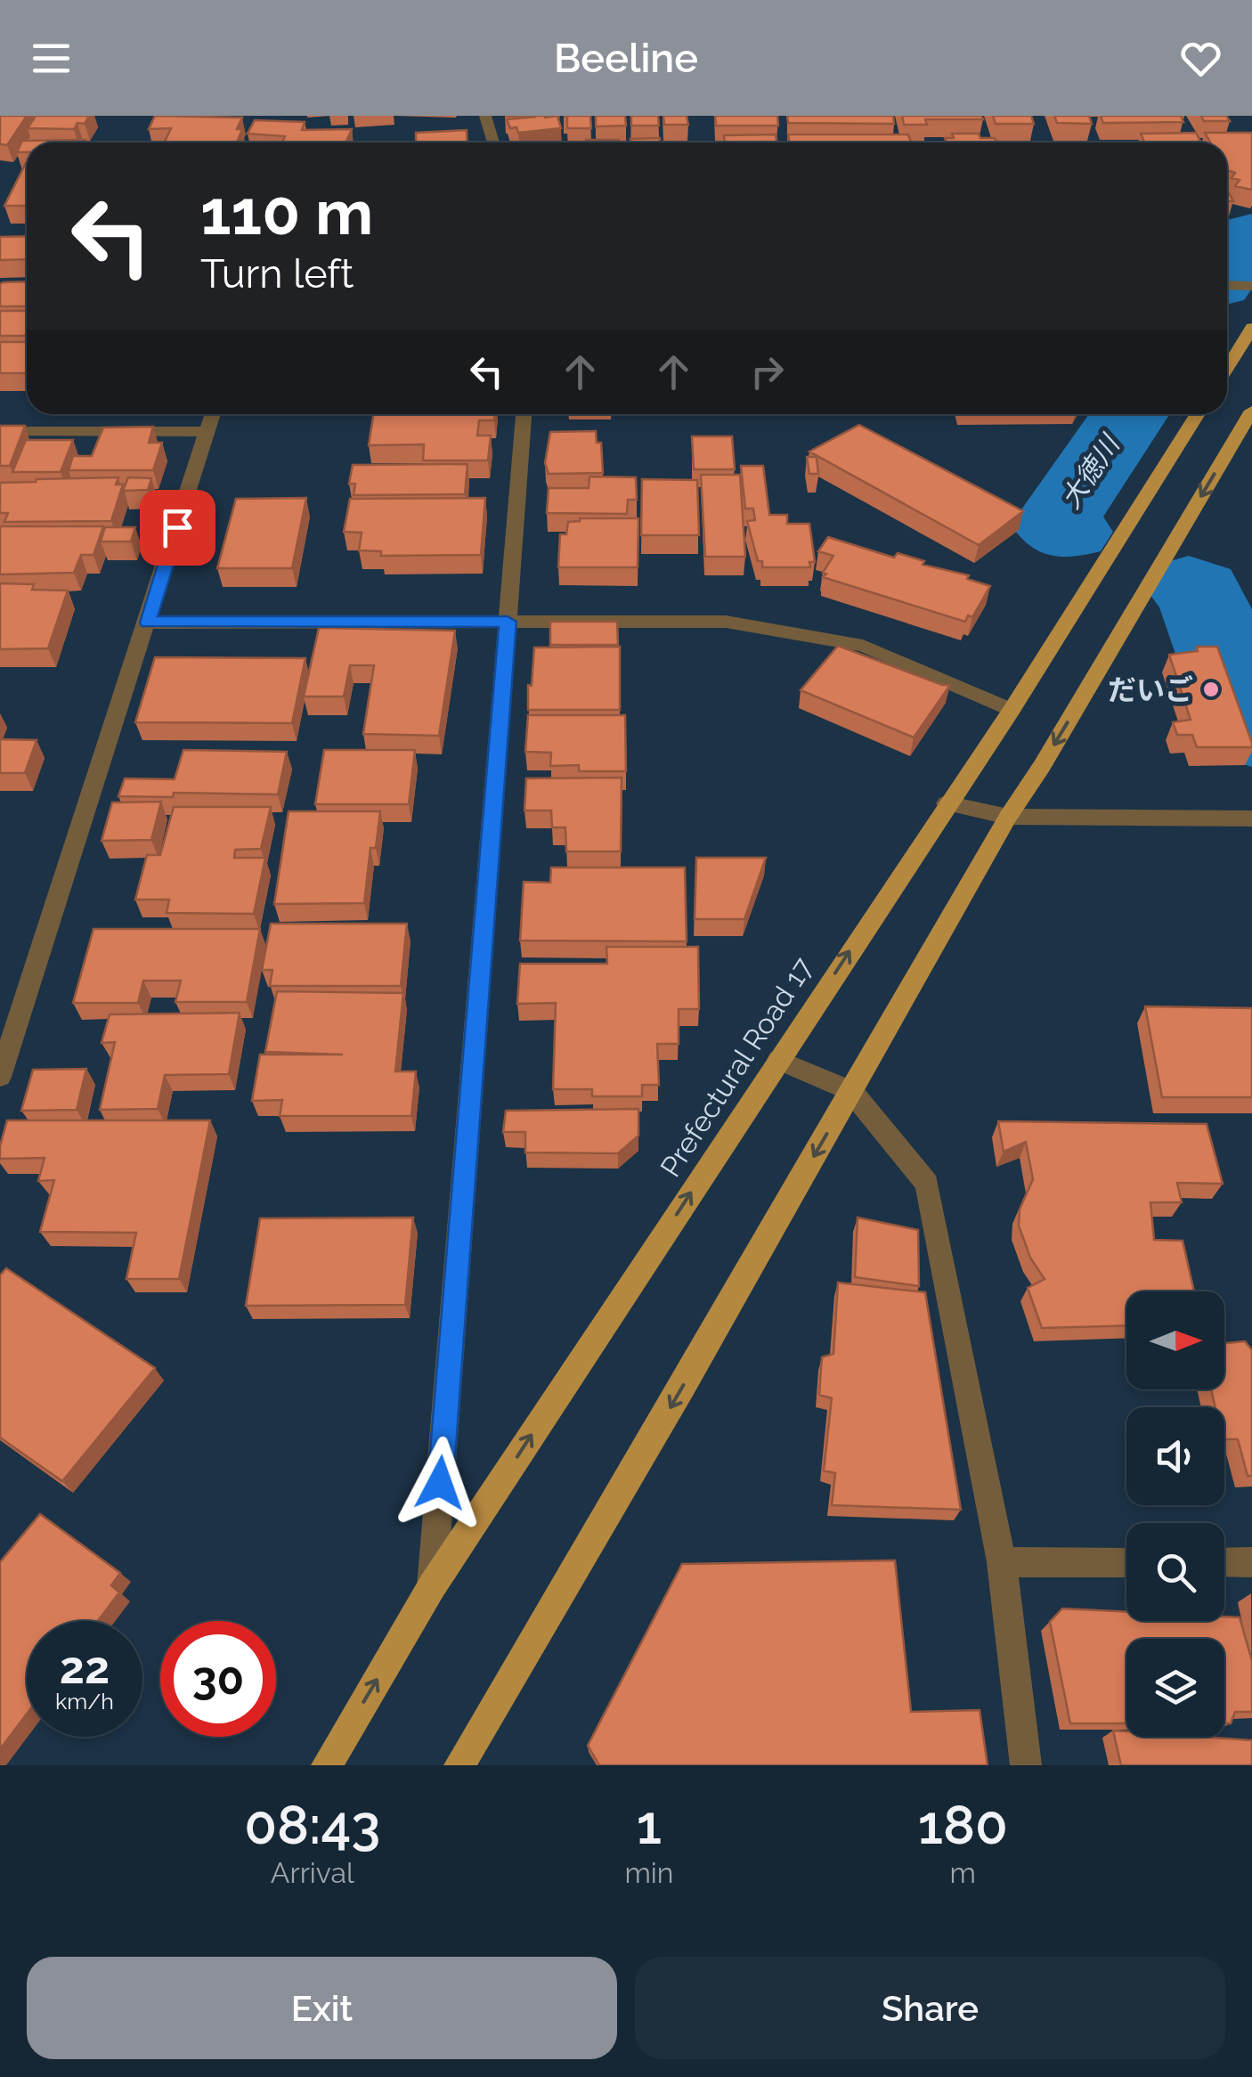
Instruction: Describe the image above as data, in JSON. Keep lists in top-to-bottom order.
{
  "streets": {
    "main road": ["Prefectural Road 17"]
  },
  "water": ["大徳川"],
  "places": ["だいご"],
  "north": "right",
  "page": {
    "header": "Beeline",
    "turn": ["110 m", "Turn left"],
    "speed": "22 km/h",
    "limit": "30",
    "eta": [
      "08:43",
      "Arrival",
      "1",
      "min",
      "180",
      "m"
    ],
    "buttons": ["Exit", "Share"]
  }
}
